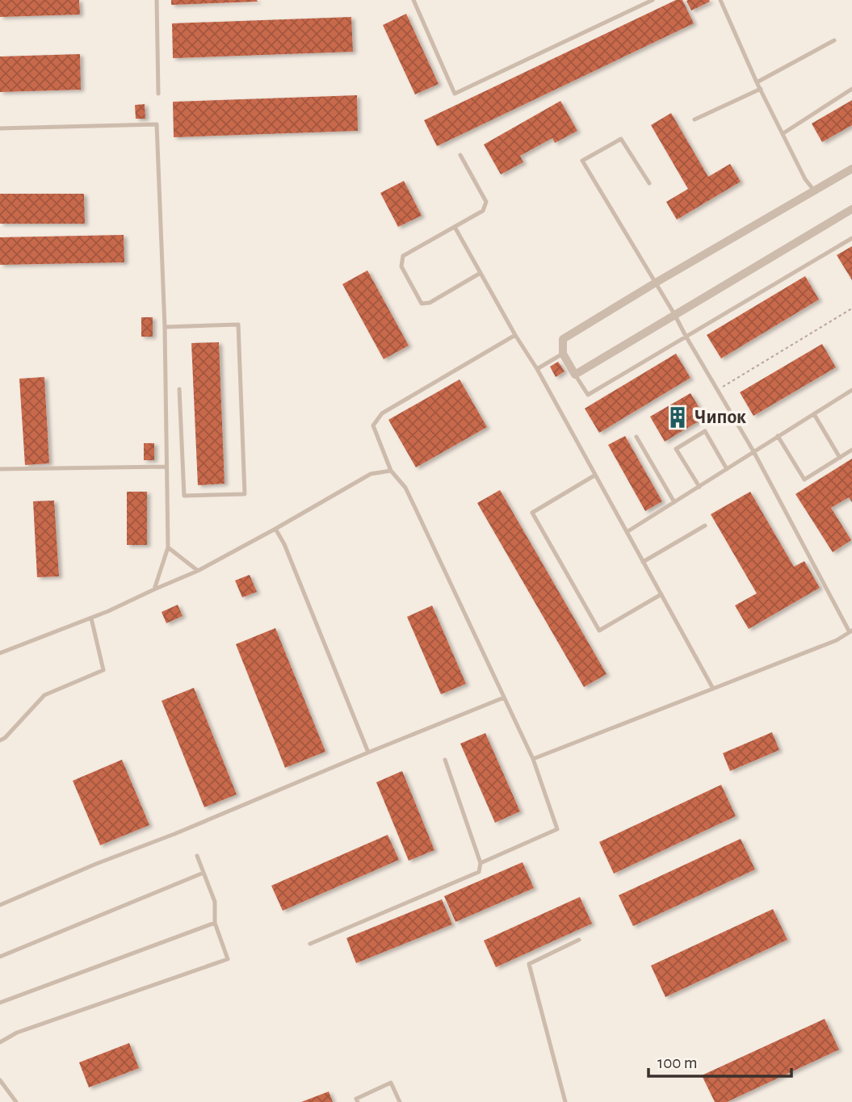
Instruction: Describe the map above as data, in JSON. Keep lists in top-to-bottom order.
{
  "places": {
    "building": ["Чипок"]
  },
  "scale_bar": "100 m"
}
